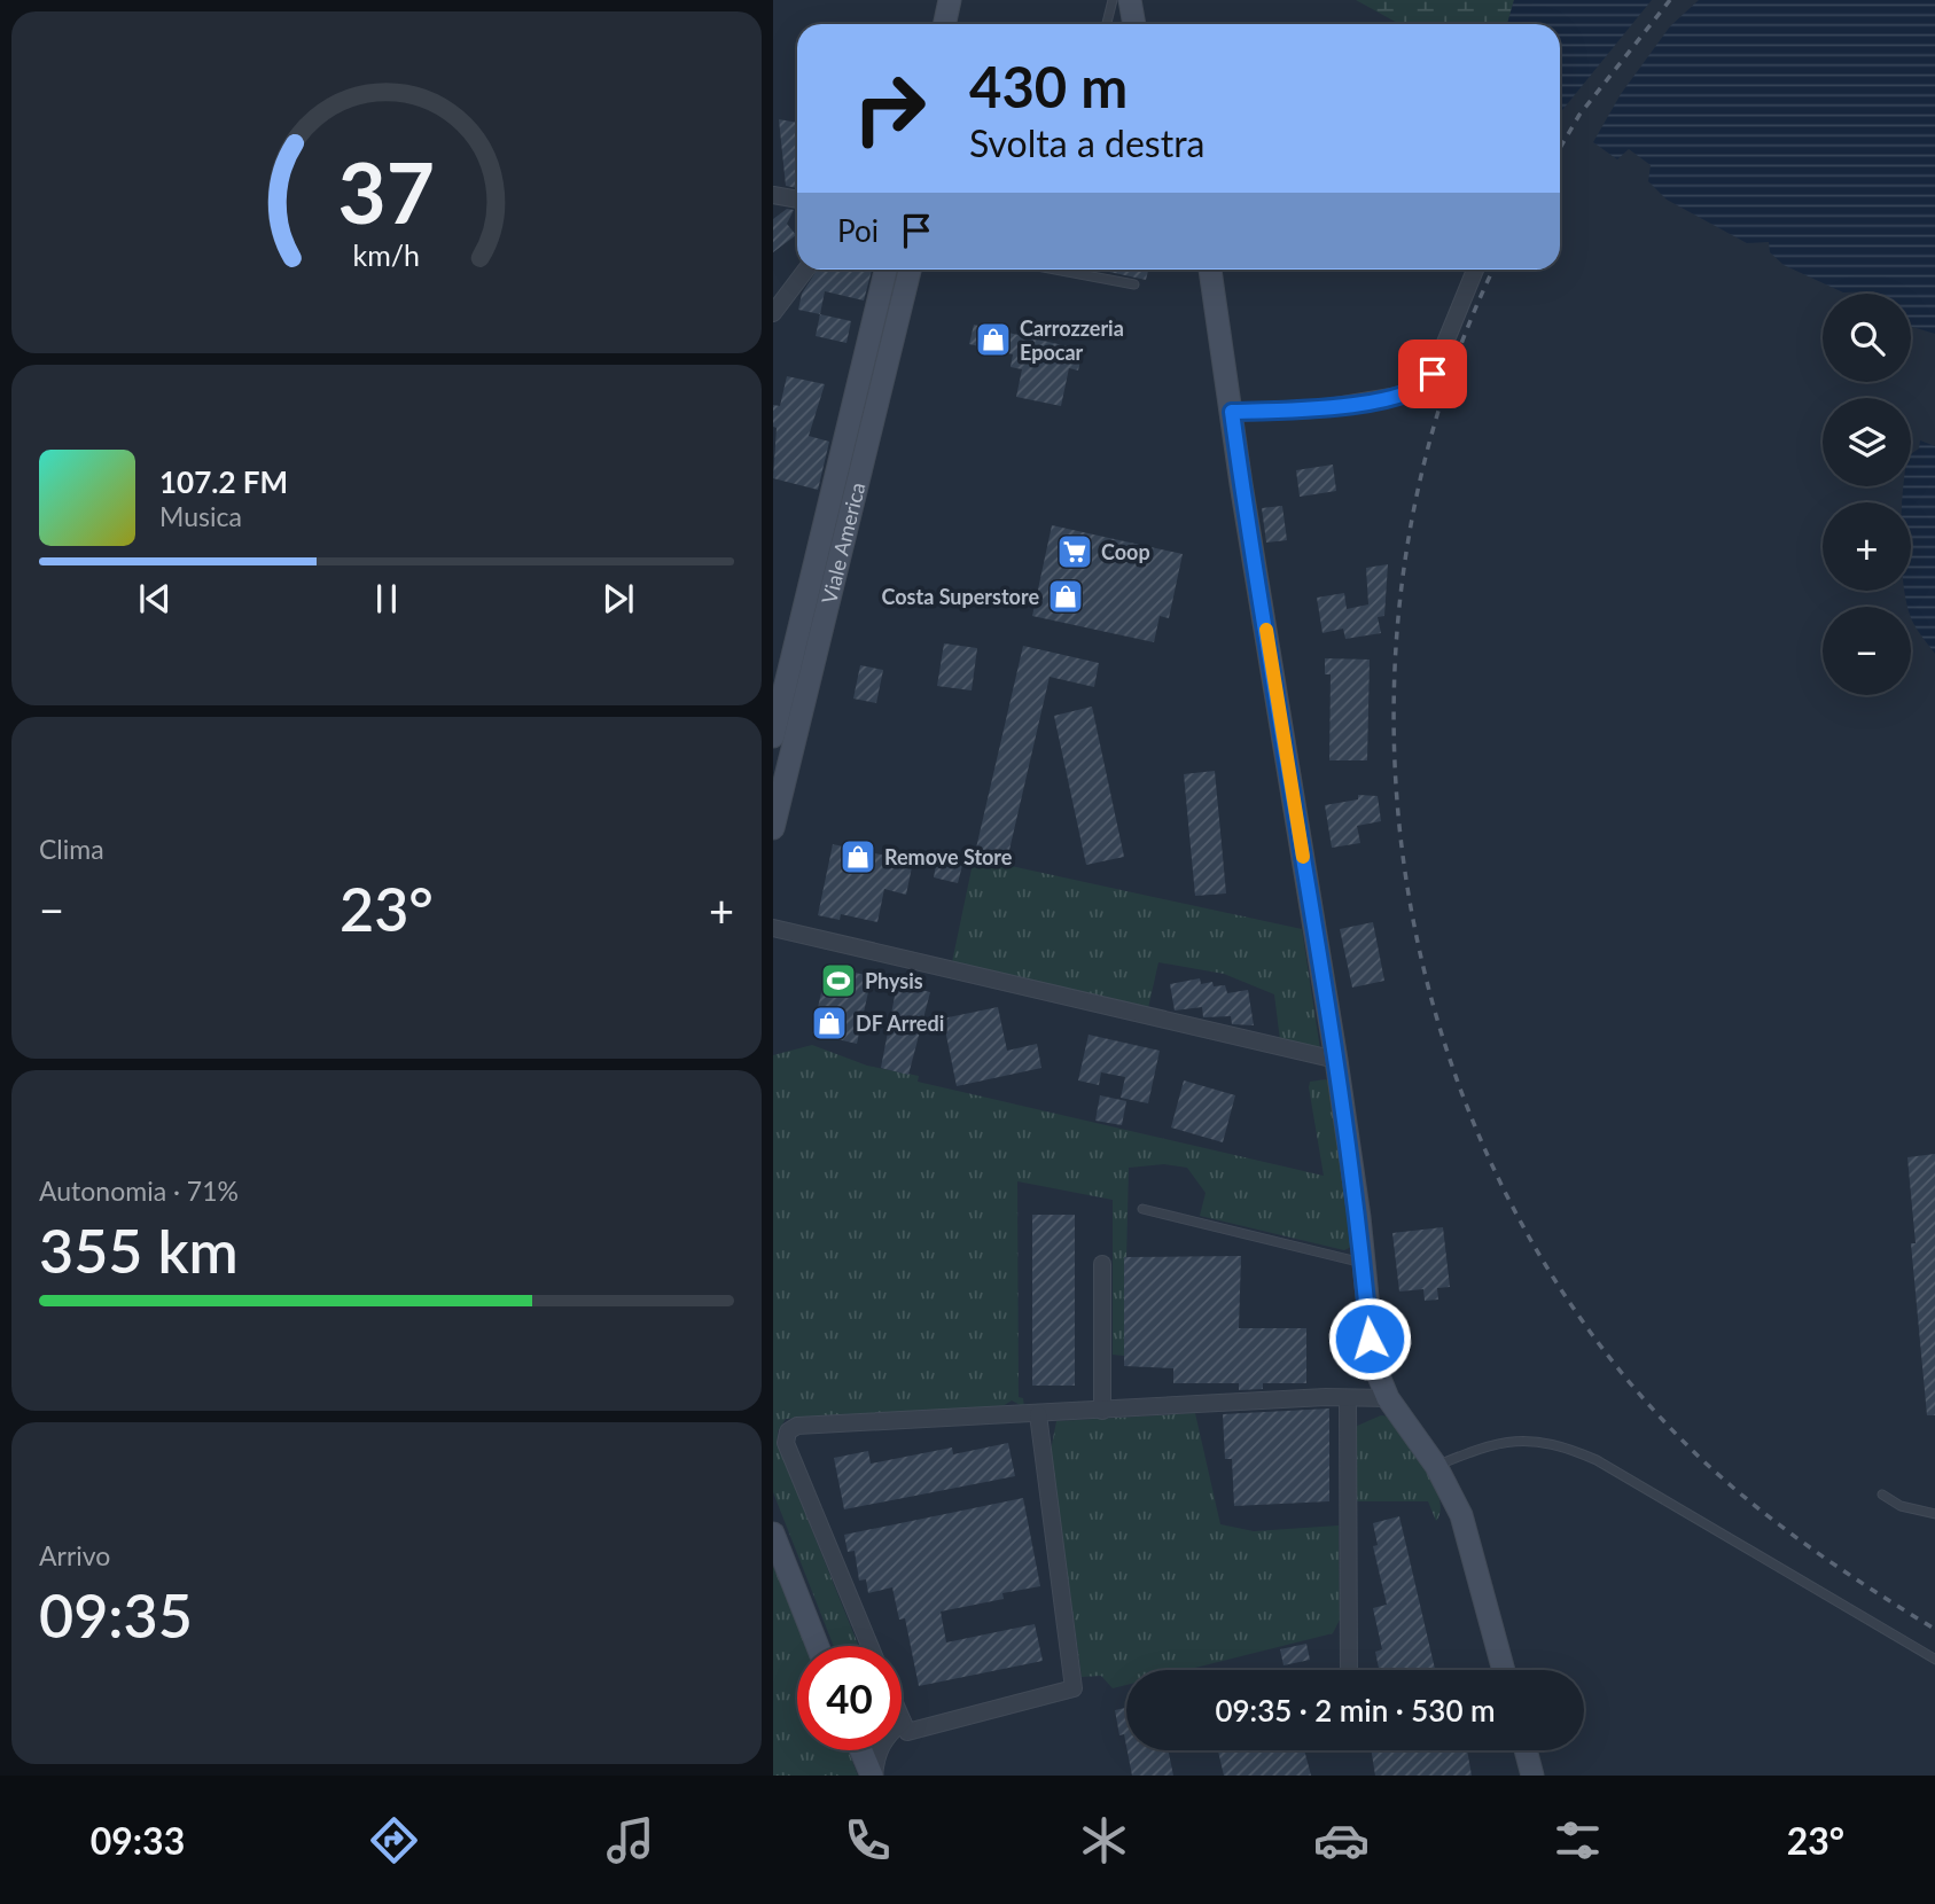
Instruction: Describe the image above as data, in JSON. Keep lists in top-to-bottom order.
{
  "streets": {
    "street": ["Viale America"]
  },
  "places": {
    "shop": [
      "Carrozzeria Epocar",
      "Costa Superstore",
      "Remove Store",
      "DF Arredi"
    ],
    "supermarket": ["Coop"],
    "sports": ["Physis"]
  },
  "page": {
    "turn": ["430 m", "Svolta a destra"],
    "then": "Poi",
    "map_buttons": ["+", "−"],
    "song": ["107.2 FM", "Musica"],
    "tile": [
      "Clima",
      ["Autonomia · 71%", "355 km"],
      ["Arrivo", "09:35"]
    ],
    "heat": ["−", "23°", "+"],
    "limit": "40",
    "trip": "09:35 · 2 min · 530 m",
    "tabs": ["09:33", "23°"],
    "gauge": ["37", "km/h"]
  }
}
